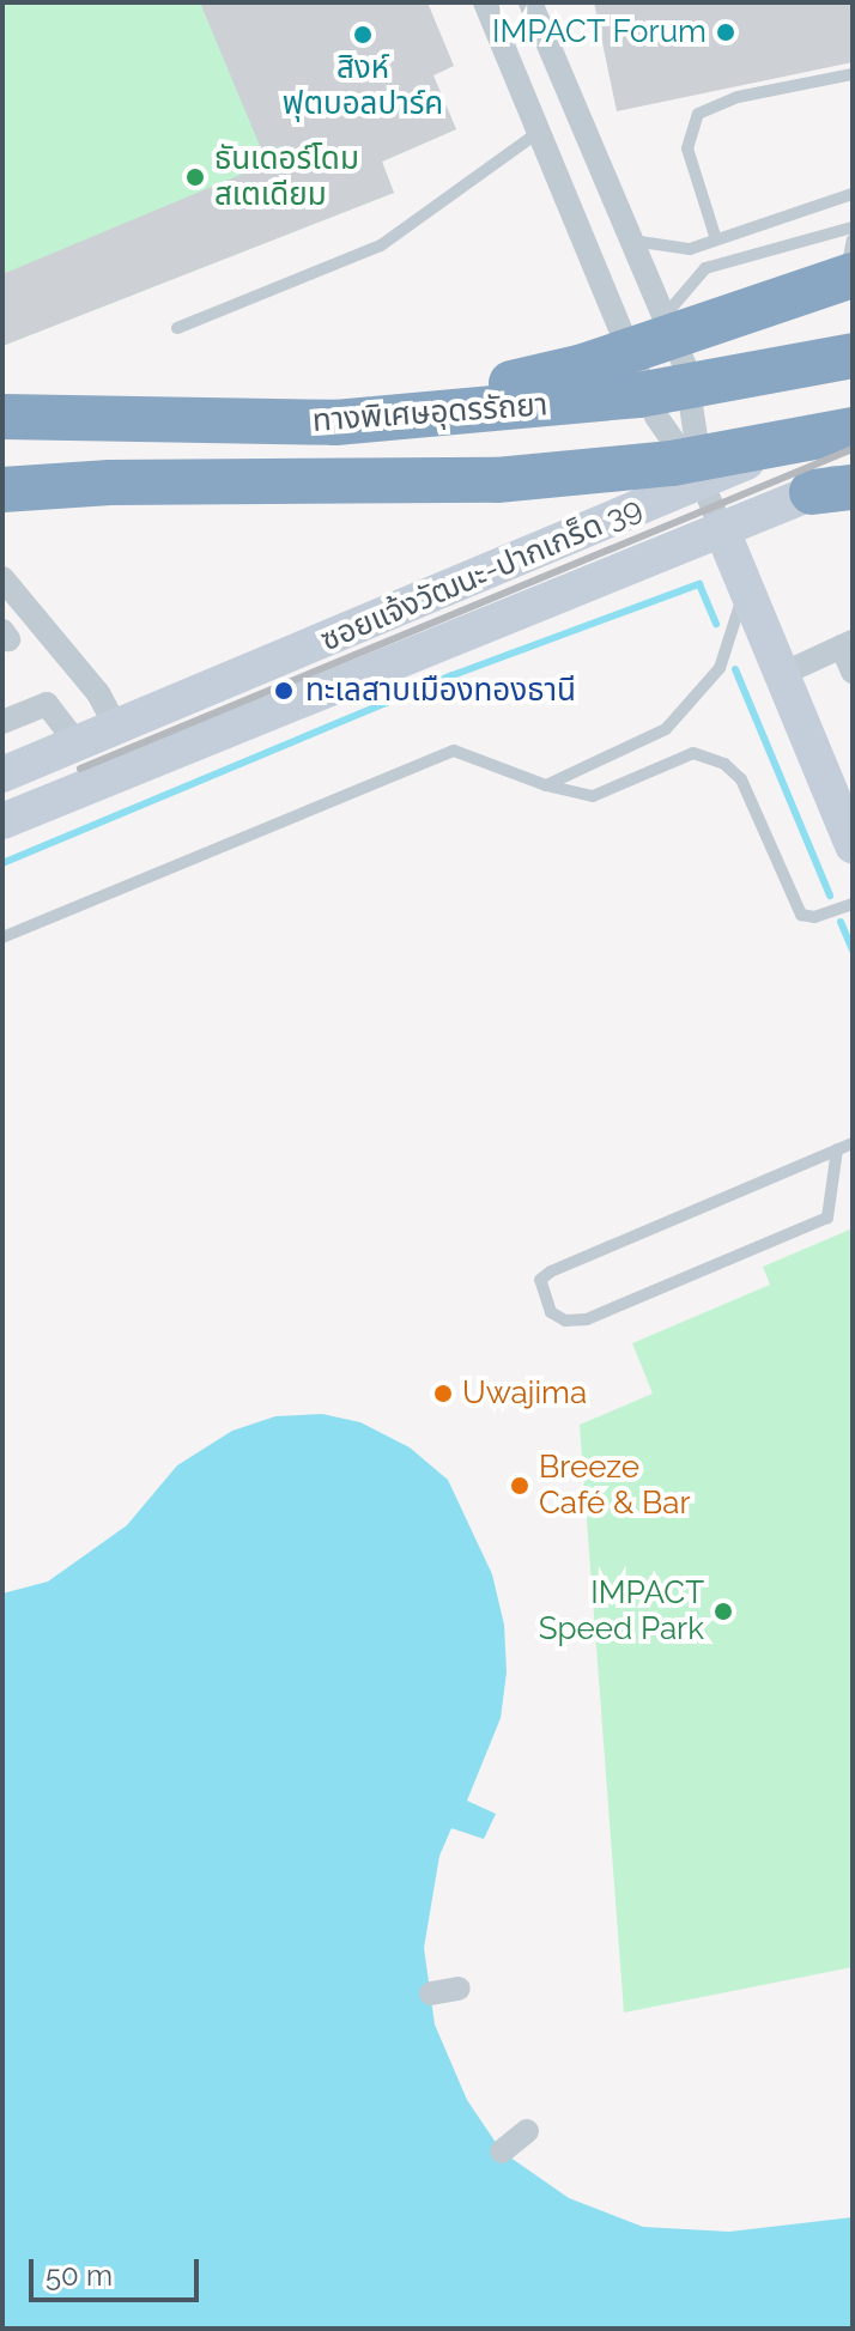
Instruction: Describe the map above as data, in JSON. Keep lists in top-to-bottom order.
{
  "streets": {
    "highway": ["ทางพิเศษอุดรรัถยา"],
    "main road": ["ซอยแจ้งวัฒนะ-ปากเกร็ด 39"]
  },
  "places": [
    "IMPACT Forum",
    "สิงห์ ฟุตบอลปาร์ค",
    "ธันเดอร์โดม สเตเดียม",
    "ทะเลสาบเมืองทองธานี",
    "Uwajima",
    "Breeze Café & Bar",
    "IMPACT Speed Park"
  ],
  "scale_bar": "50 m"
}
